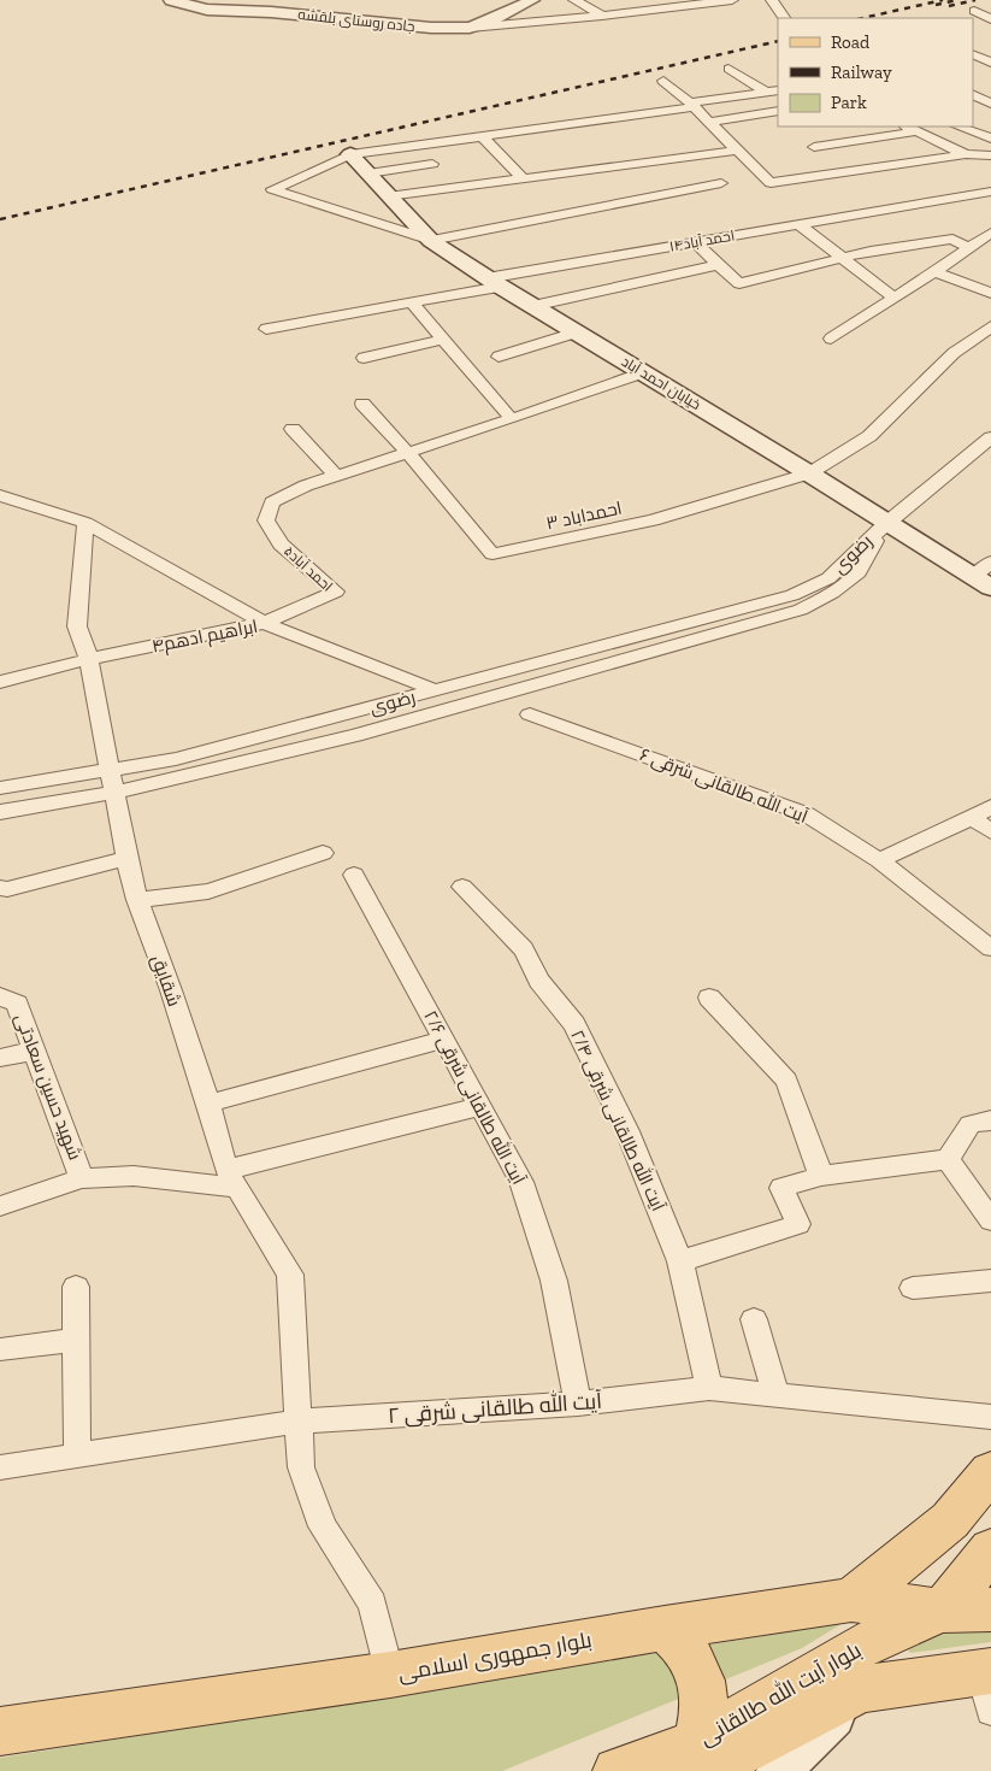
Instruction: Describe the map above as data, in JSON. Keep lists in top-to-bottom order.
{
  "streets": {
    "main road": ["خیابان احمد آباد", "بلوار جمهوری اسلامی", "بلوار آیت الله طالقانی"],
    "street": [
      "جاده روستای بلقشه",
      "احمد آباد۱۴",
      "احمداباد ۳",
      "رضوی",
      "احمد آباد۵",
      "ابراهیم ادهم۴",
      "آیت الله طالقانی شرقی ۶",
      "شقایق",
      "شهید حسین سعادتی",
      "آیت الله طالقانی شرقی ۲/۶",
      "آیت الله طالقانی شرقی ۲/۴",
      "آیت الله طالقانی شرقی ۲"
    ]
  },
  "crossings": [
    ["احمد آباد۱۴", "خیابان احمد آباد"],
    ["خیابان احمد آباد", "احمداباد ۳"],
    ["خیابان احمد آباد", "رضوی"],
    ["خیابان احمد آباد", "احمد آباد۵"],
    ["احمداباد ۳", "احمد آباد۵"],
    ["رضوی", "ابراهیم ادهم۴"],
    ["رضوی", "شقایق"],
    ["احمد آباد۵", "ابراهیم ادهم۴"],
    ["ابراهیم ادهم۴", "شقایق"],
    ["شقایق", "شهید حسین سعادتی"],
    ["شقایق", "آیت الله طالقانی شرقی ۲"],
    ["شقایق", "بلوار جمهوری اسلامی"],
    ["آیت الله طالقانی شرقی ۲/۶", "آیت الله طالقانی شرقی ۲"],
    ["آیت الله طالقانی شرقی ۲/۴", "آیت الله طالقانی شرقی ۲"],
    ["بلوار جمهوری اسلامی", "بلوار آیت الله طالقانی"]
  ],
  "legend": ["Road", "Railway", "Park"]
}
